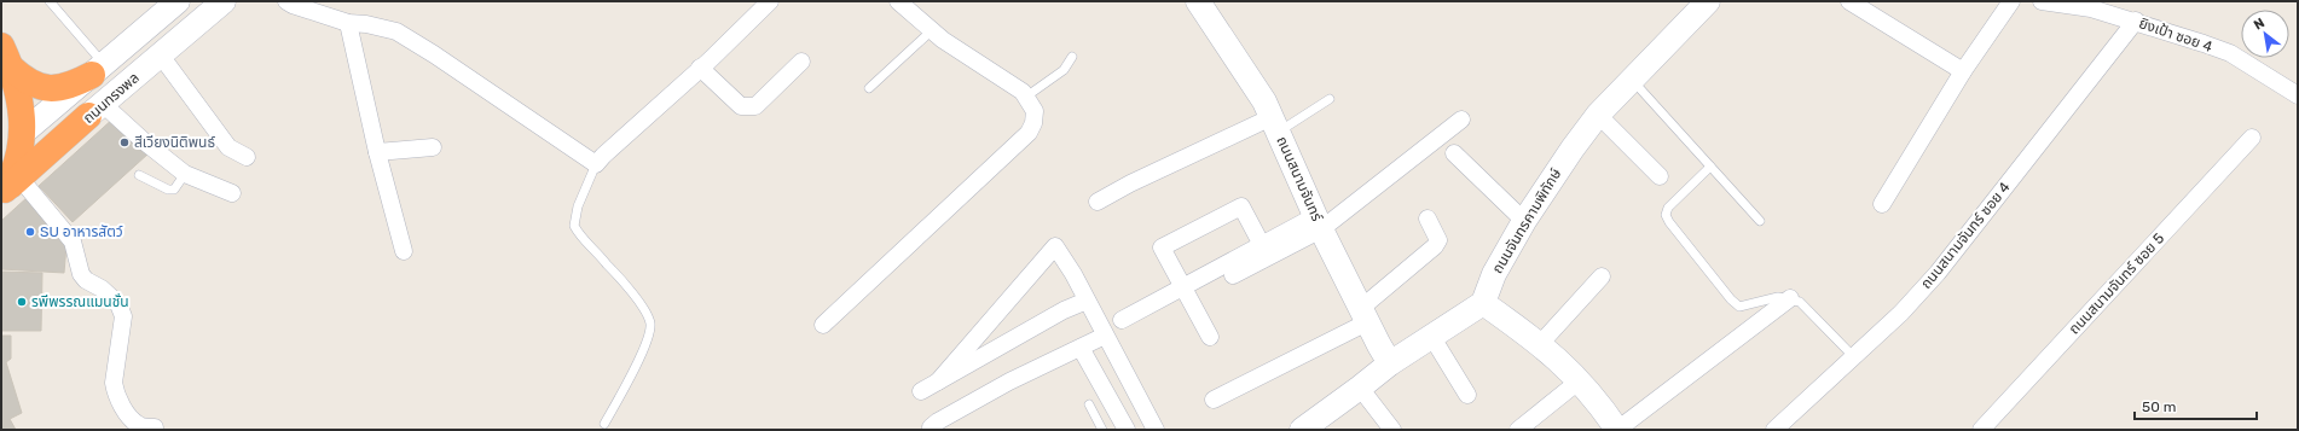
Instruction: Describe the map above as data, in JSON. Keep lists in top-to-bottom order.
{
  "streets": {
    "highway": ["ถนนทรงพล"],
    "street": [
      "ยิงเป้า ซอย 4",
      "ถนนสนามจันทร์",
      "ถนนจันทรคามพิทักษ์",
      "ถนนสนามจันทร์ ซอย 4",
      "ถนนสนามจันทร์ ซอย 5"
    ]
  },
  "crossings": [
    ["ยิงเป้า ซอย 4", "ถนนสนามจันทร์ ซอย 4"]
  ],
  "places": ["สีเวียงนิติพนธ์", "SU อาหารสัตว์", "รพีพรรณแมนชั่น"],
  "scale_bar": "50 m",
  "north": "top left"
}
